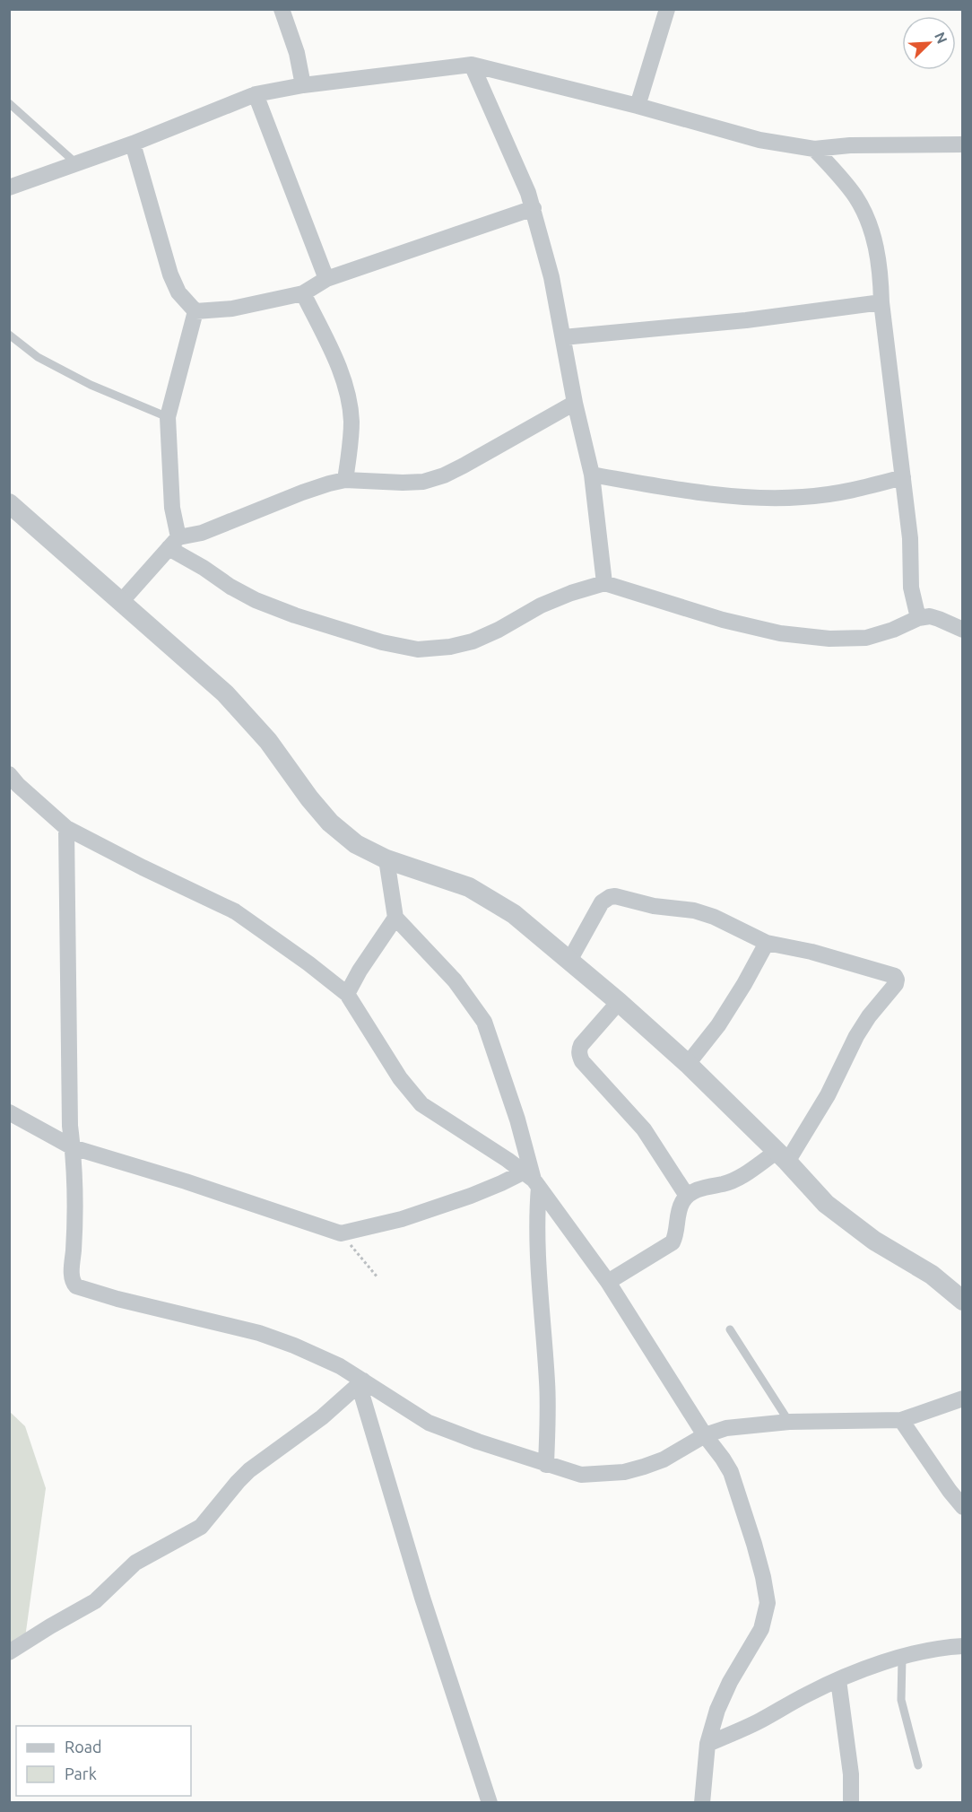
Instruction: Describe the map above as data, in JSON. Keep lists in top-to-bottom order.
{
  "legend": ["Road", "Park"],
  "north": "top right"
}
